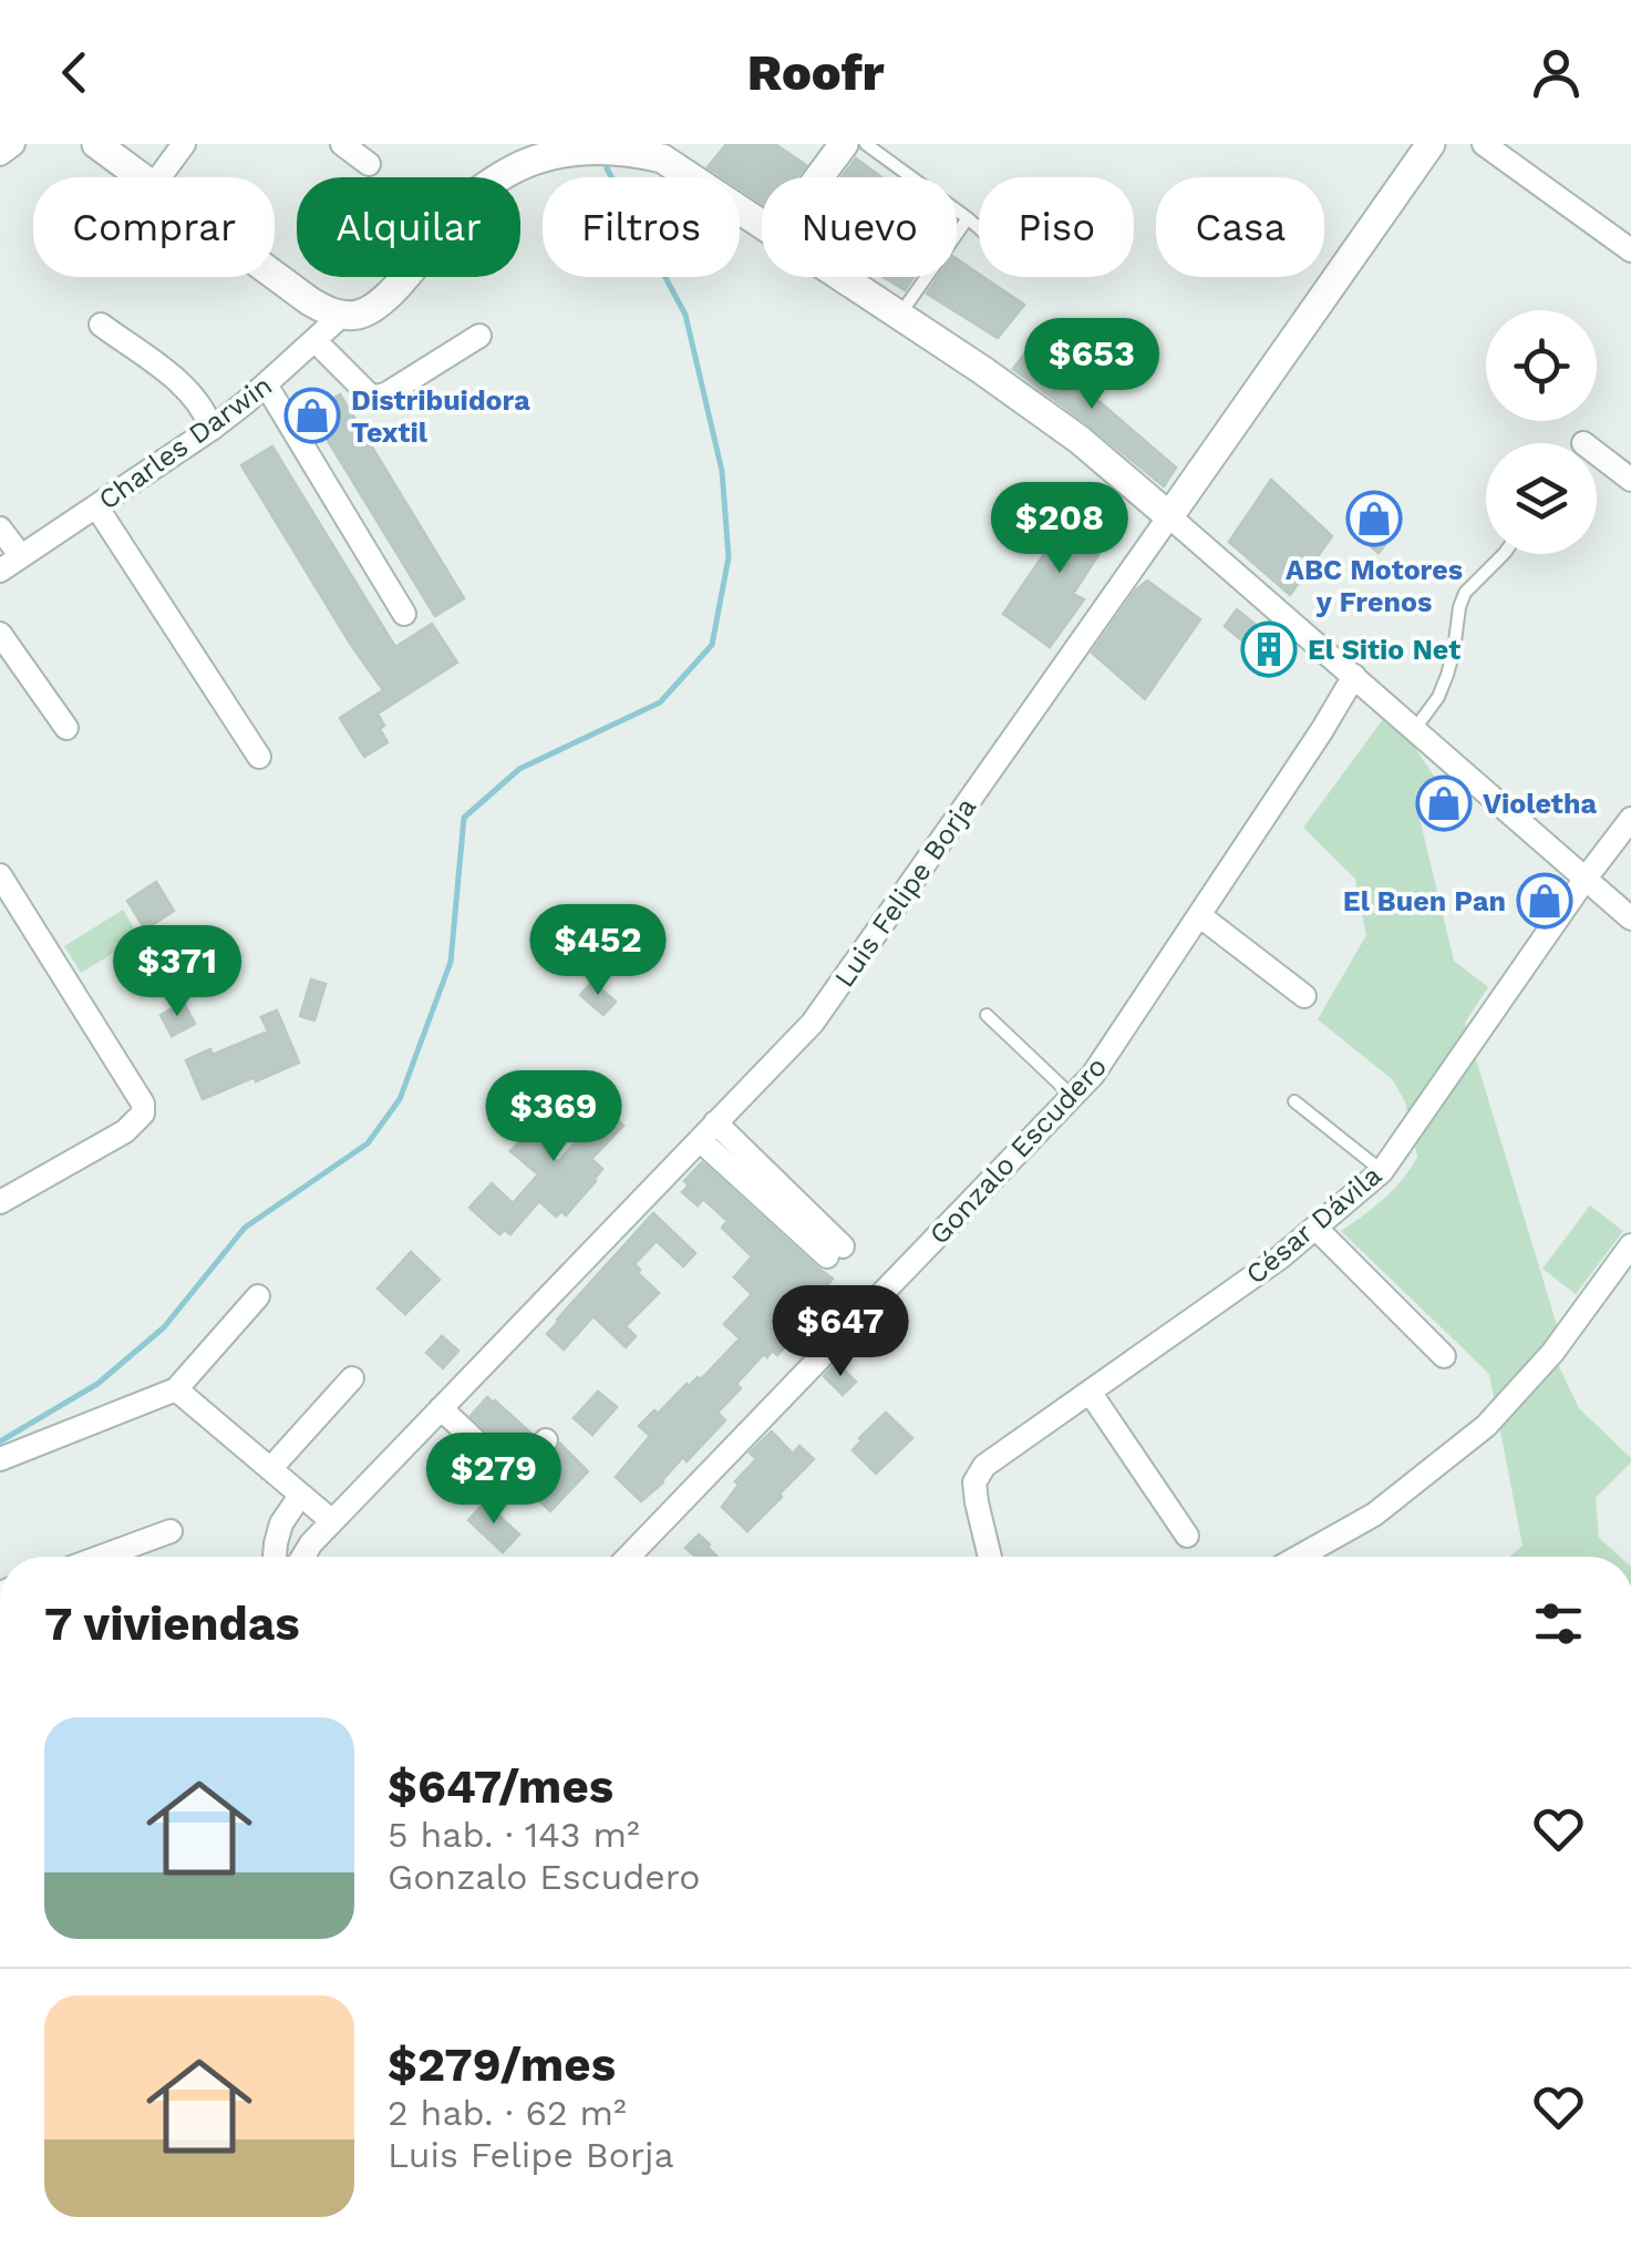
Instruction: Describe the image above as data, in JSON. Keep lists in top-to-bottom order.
{
  "streets": {
    "street": [
      "Charles Darwin",
      "Luis Felipe Borja",
      "Gonzalo Escudero",
      "César Dávila"
    ]
  },
  "crossings": [
    ["Charles Darwin", "Luis Felipe Borja"],
    ["Charles Darwin", "Gonzalo Escudero"],
    ["Charles Darwin", "César Dávila"]
  ],
  "places": {
    "shop": [
      "Distribuidora Textil",
      "ABC Motores y Frenos",
      "Violetha",
      "El Buen Pan"
    ],
    "building": ["El Sitio Net"]
  },
  "page": {
    "header": "Roofr",
    "chip": [
      "Comprar",
      "Alquilar",
      "Filtros",
      "Nuevo",
      "Piso",
      "Casa"
    ],
    "price": [
      "$653",
      "$208",
      "$452",
      "$371",
      "$369",
      "$647",
      "$279"
    ],
    "heading": "7 viviendas",
    "list": [
      {
        "name": "$647/mes",
        "note": "5 hab. · 143 m² · Gonzalo Escudero"
      },
      {
        "name": "$279/mes",
        "note": "2 hab. · 62 m² · Luis Felipe Borja"
      }
    ]
  }
}
